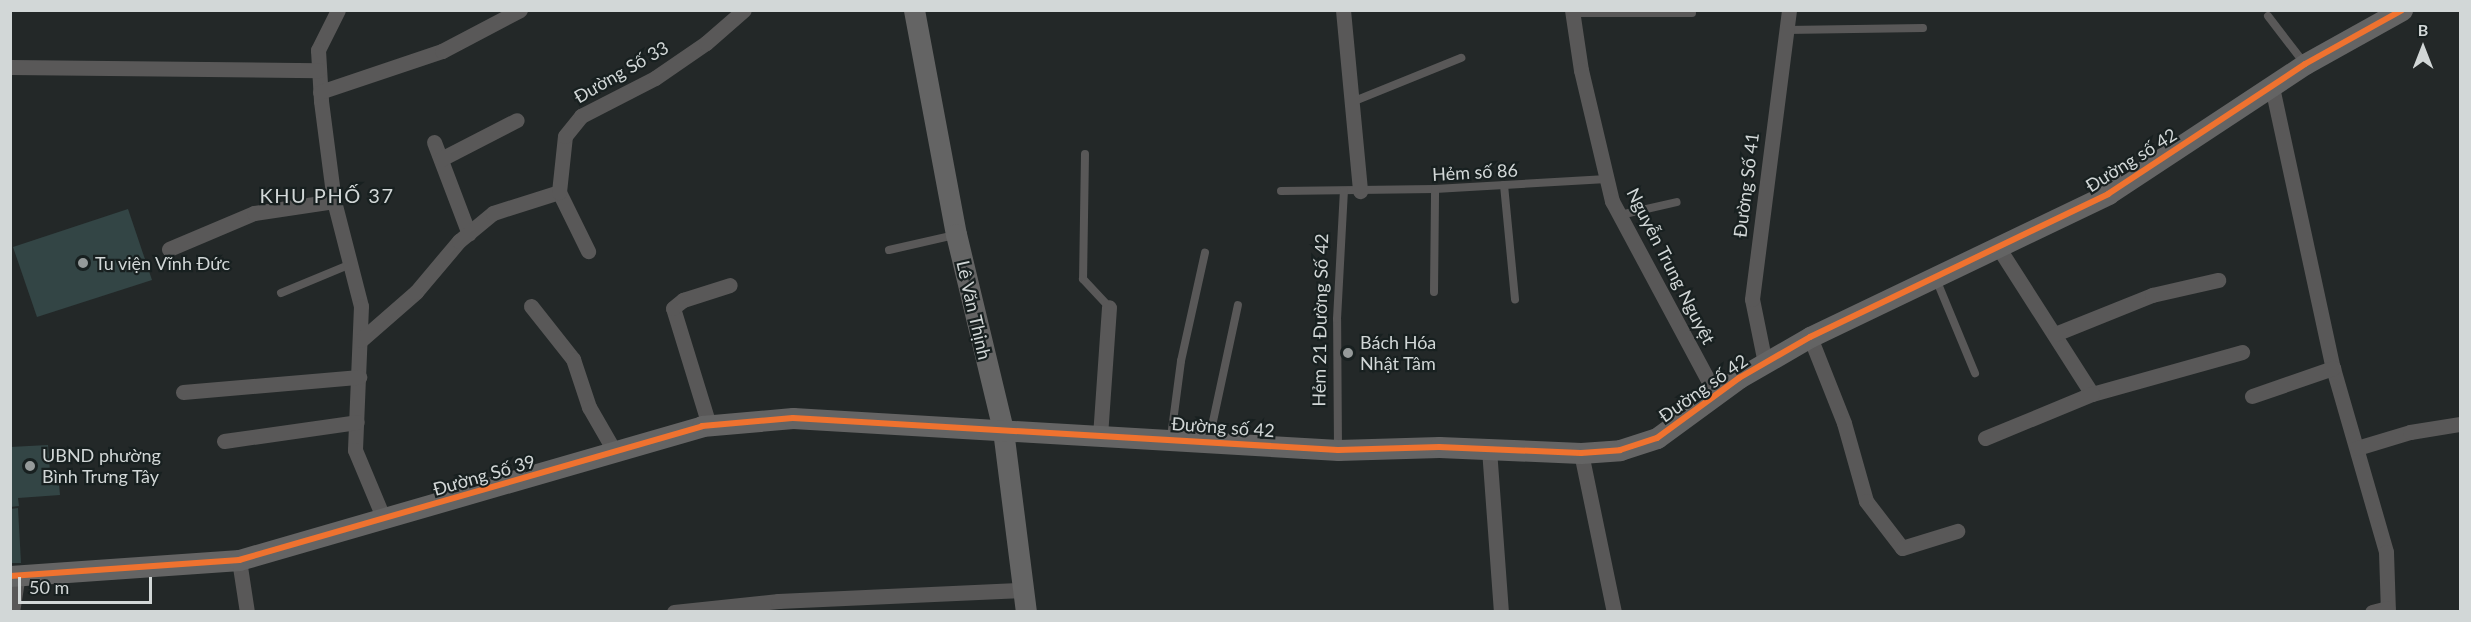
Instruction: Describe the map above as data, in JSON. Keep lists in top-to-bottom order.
{
  "streets": {
    "street": [
      "Đường Số 33",
      "Đường số 42",
      "Đường Số 41",
      "Nguyễn Trung Nguyệt",
      "Lê Văn Thịnh",
      "Đường Số 39"
    ],
    "lane": ["Hẻm số 86", "Hẻm 21 Đường Số 42"]
  },
  "crossings": [
    ["Đường số 42", "Đường Số 41"],
    ["Đường số 42", "Nguyễn Trung Nguyệt"],
    ["Đường số 42", "Lê Văn Thịnh"],
    ["Đường số 42", "Hẻm 21 Đường Số 42"],
    ["Đường số 42", "Đường Số 39"],
    ["Hẻm số 86", "Nguyễn Trung Nguyệt"],
    ["Hẻm số 86", "Hẻm 21 Đường Số 42"],
    ["Lê Văn Thịnh", "Đường Số 39"]
  ],
  "districts": ["KHU PHỐ 37"],
  "places": ["Tu viện Vĩnh Đức", "Bách Hóa Nhật Tâm", "UBND phường Bình Trưng Tây"],
  "scale_bar": "50 m",
  "north": "top"
}
